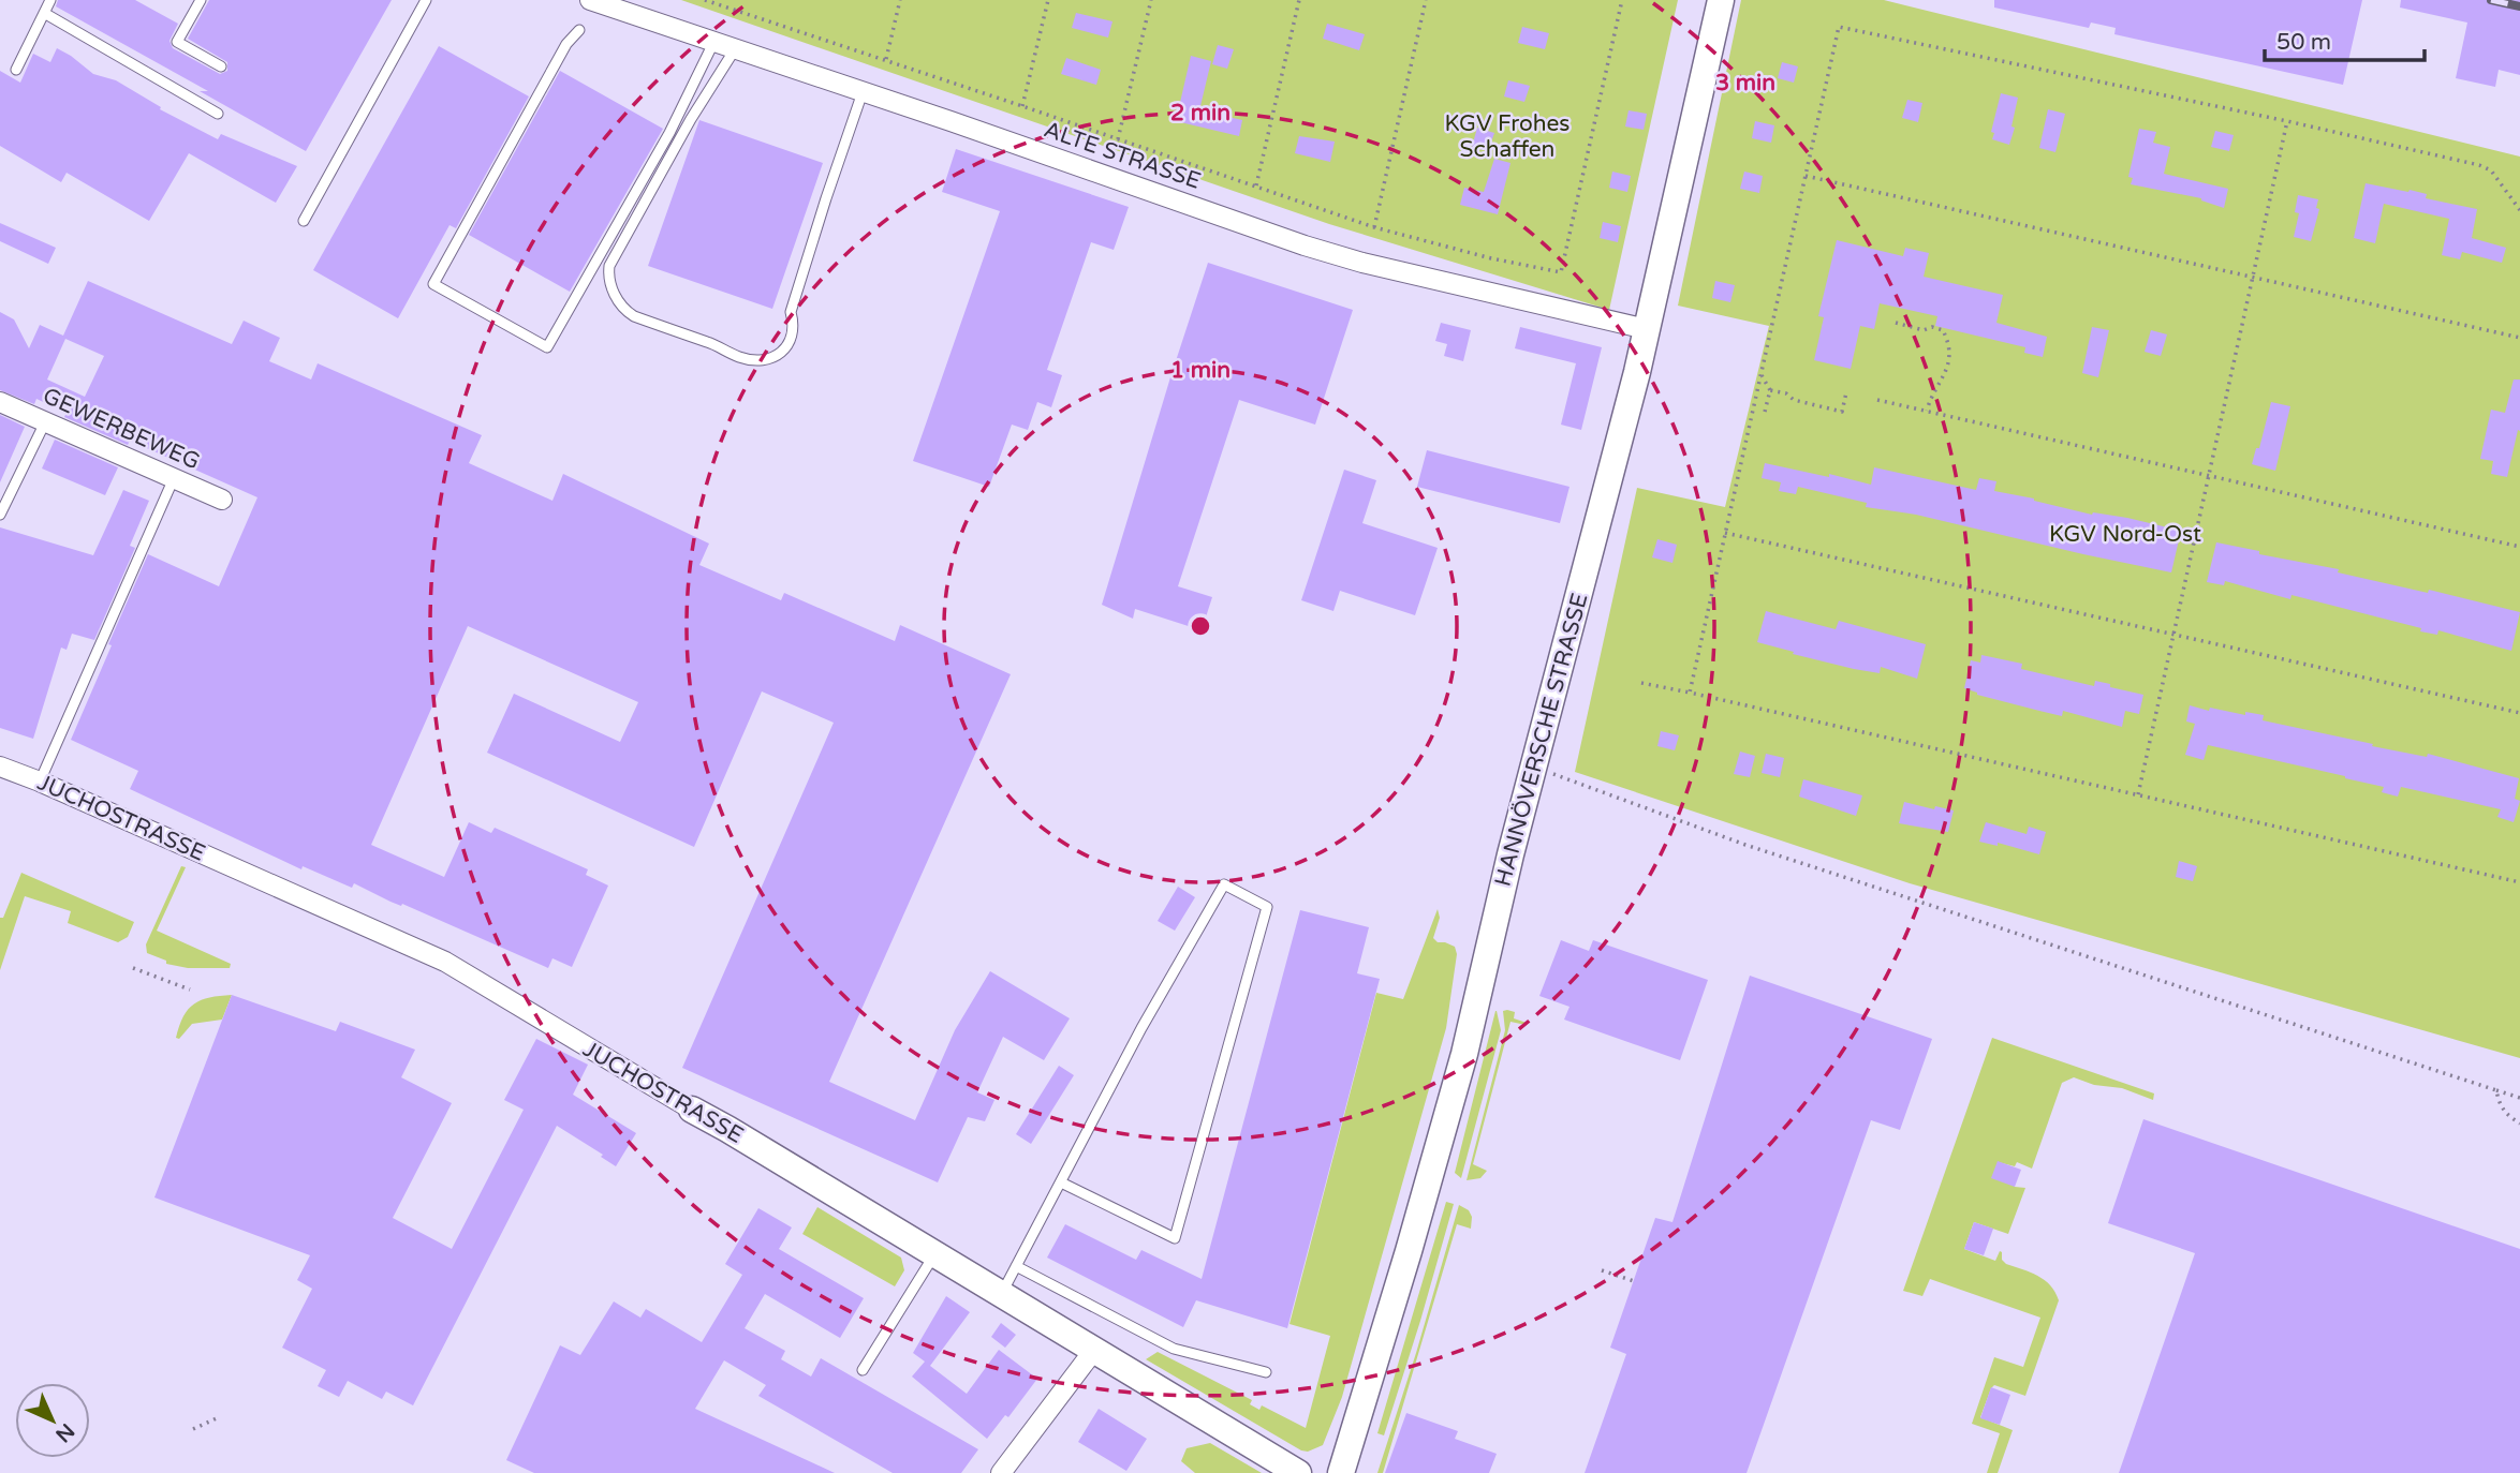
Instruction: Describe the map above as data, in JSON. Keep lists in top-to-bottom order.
{
  "streets": {
    "main road": ["HANNÖVERSCHE STRASSE", "JUCHOSTRASSE"],
    "street": ["ALTE STRASSE", "GEWERBEWEG"]
  },
  "crossings": [
    ["ALTE STRASSE", "HANNÖVERSCHE STRASSE"]
  ],
  "parks": ["KGV Frohes Schaffen", "KGV Nord-Ost"],
  "scale_bar": "50 m",
  "north": "bottom right",
  "rings": ["3 min", "2 min", "1 min"]
}
